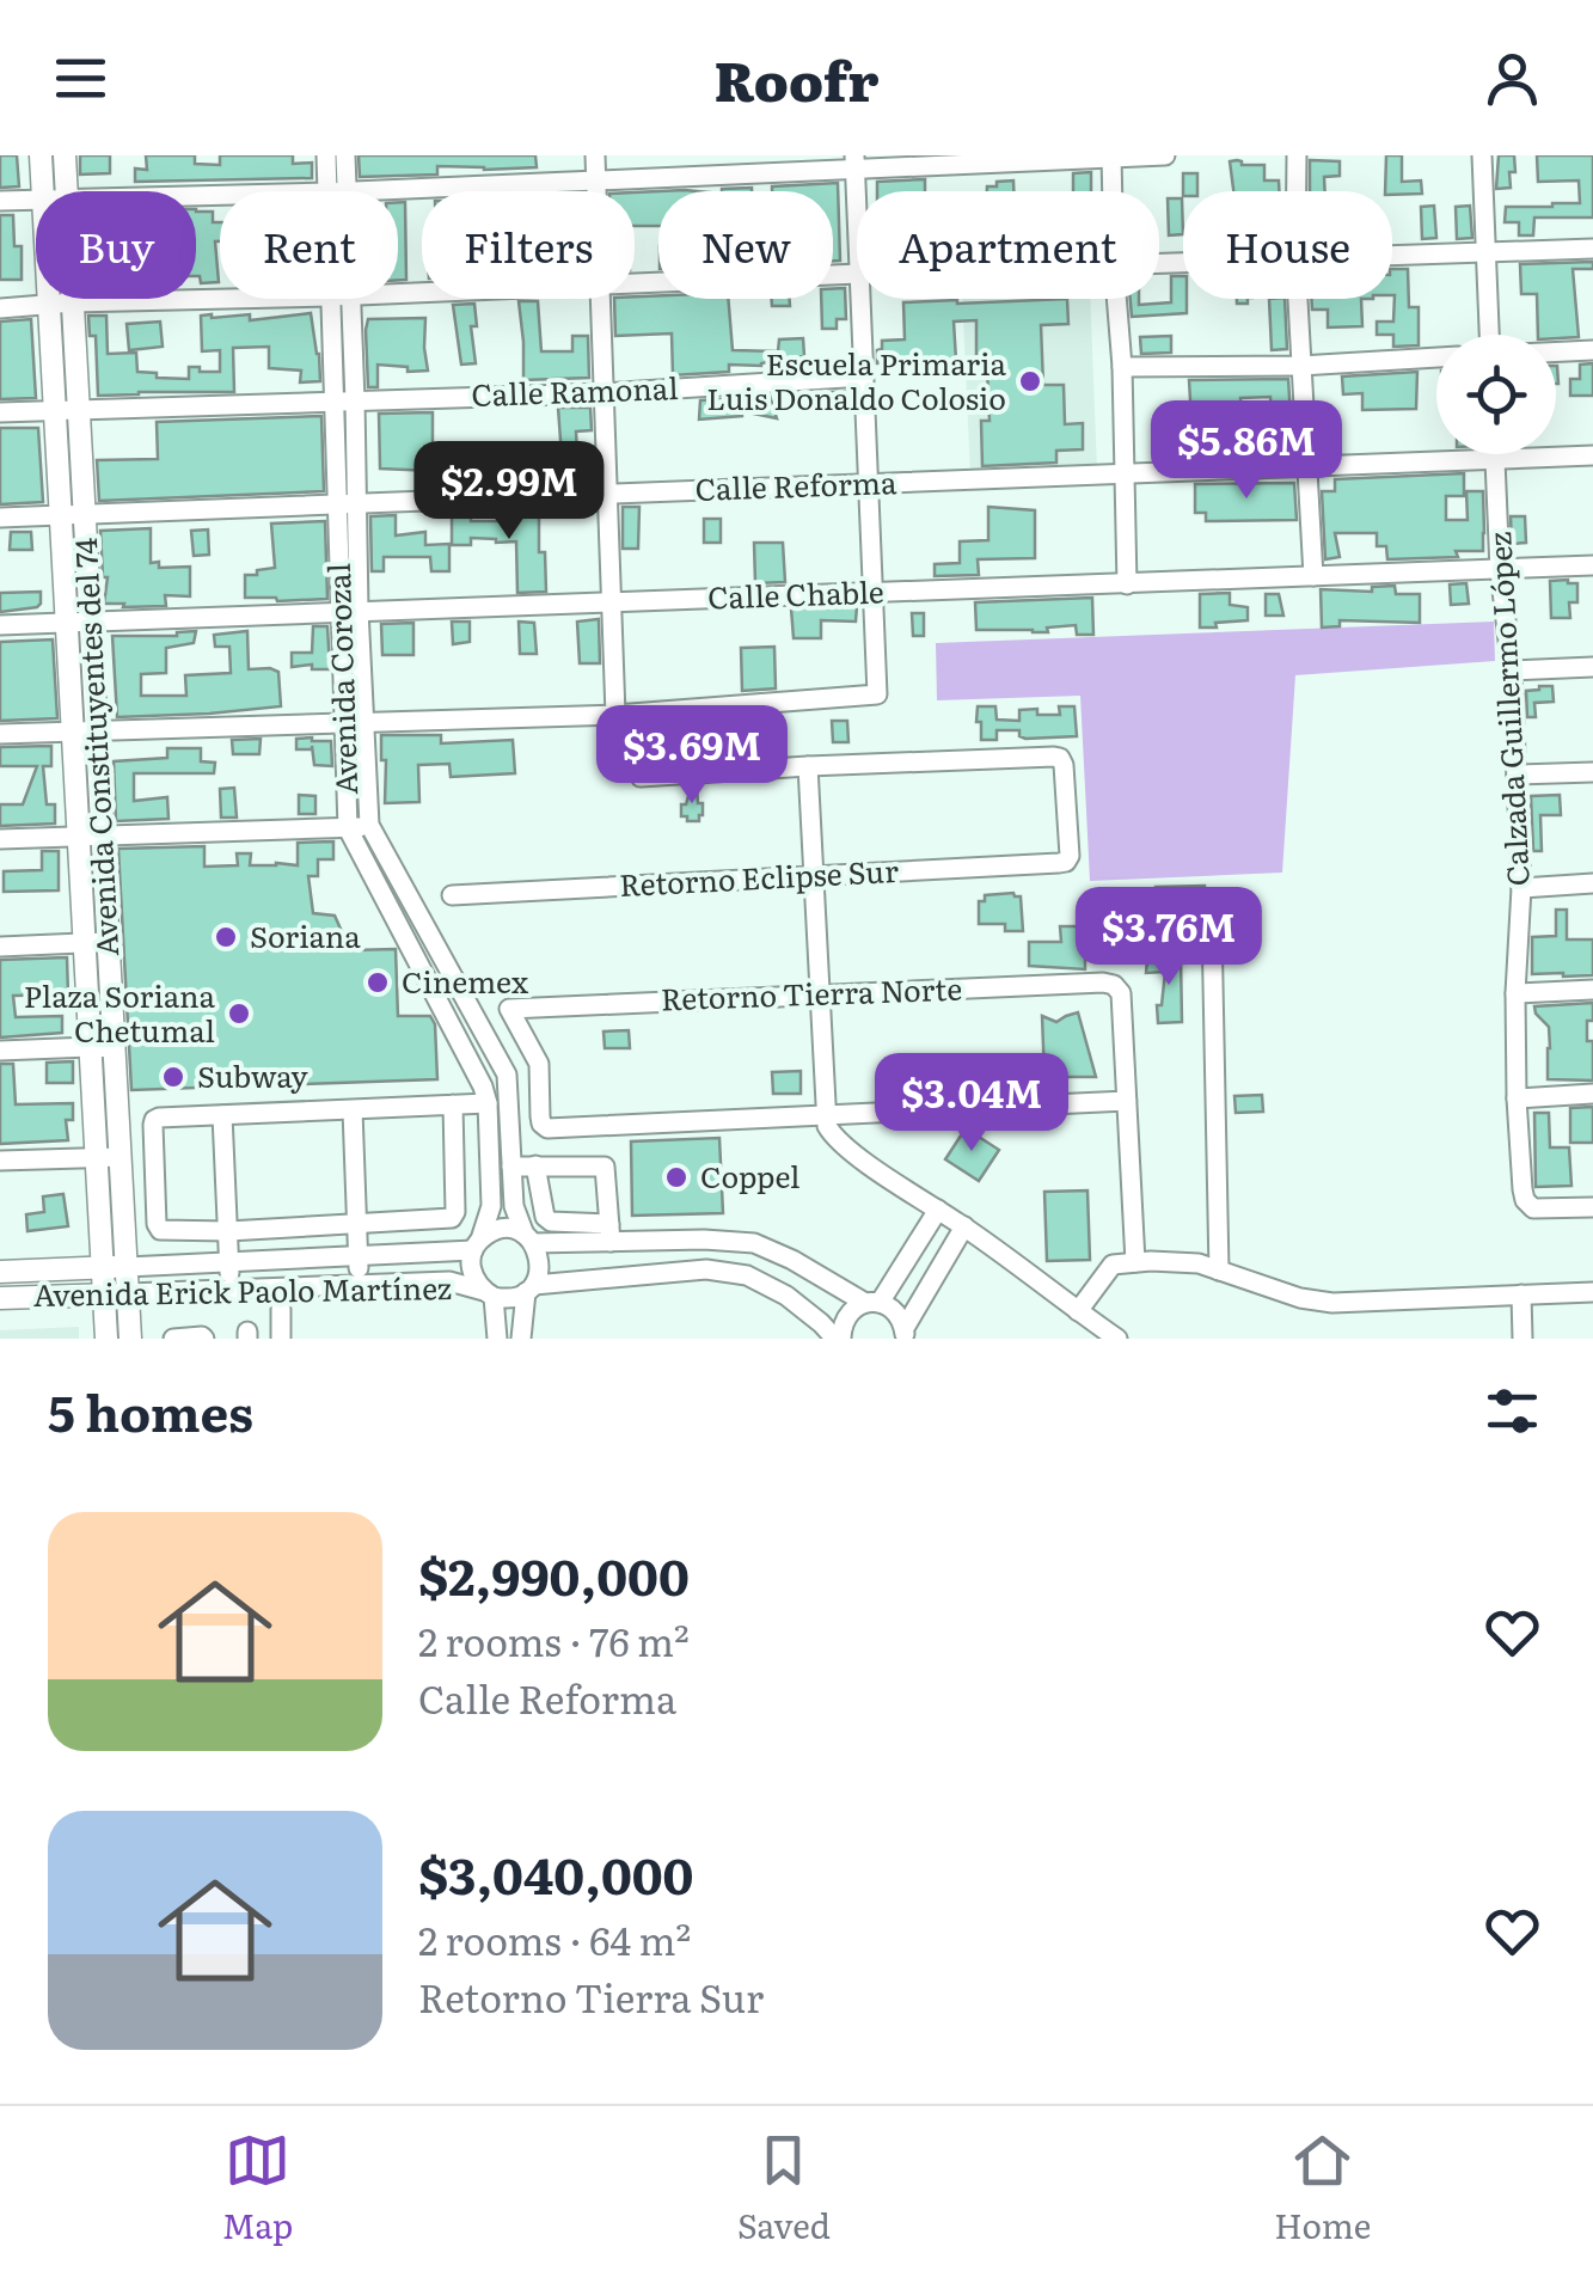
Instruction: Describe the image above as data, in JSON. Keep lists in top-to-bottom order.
{
  "streets": {
    "main road": ["Avenida Constituyentes del 74", "Avenida Erick Paolo Martínez"],
    "street": [
      "Calle Ramonal",
      "Calle Reforma",
      "Calle Chable",
      "Avenida Corozal",
      "Calzada Guillermo López",
      "Retorno Eclipse Sur",
      "Retorno Tierra Norte"
    ]
  },
  "crossings": [
    ["Calle Ramonal", "Avenida Corozal"],
    ["Calle Ramonal", "Avenida Constituyentes del 74"],
    ["Calle Reforma", "Avenida Corozal"],
    ["Calle Reforma", "Calzada Guillermo López"],
    ["Calle Reforma", "Avenida Constituyentes del 74"],
    ["Calle Chable", "Avenida Corozal"],
    ["Calle Chable", "Calzada Guillermo López"],
    ["Calle Chable", "Avenida Constituyentes del 74"],
    ["Avenida Corozal", "Avenida Erick Paolo Martínez"],
    ["Avenida Constituyentes del 74", "Avenida Erick Paolo Martínez"]
  ],
  "places": [
    "Escuela Primaria Luis Donaldo Colosio",
    "Soriana",
    "Cinemex",
    "Plaza Soriana Chetumal",
    "Subway",
    "Coppel"
  ],
  "page": {
    "header": "Roofr",
    "chip": [
      "Buy",
      "Rent",
      "Filters",
      "New",
      "Apartment",
      "House"
    ],
    "price": [
      "$5.86M",
      "$2.99M",
      "$3.69M",
      "$3.76M",
      "$3.04M"
    ],
    "heading": "5 homes",
    "list": [
      {
        "name": "$2,990,000",
        "note": "2 rooms · 76 m² · Calle Reforma"
      },
      {
        "name": "$3,040,000",
        "note": "2 rooms · 64 m² · Retorno Tierra Sur"
      }
    ],
    "tabs": ["Map", "Saved", "Home"]
  }
}
